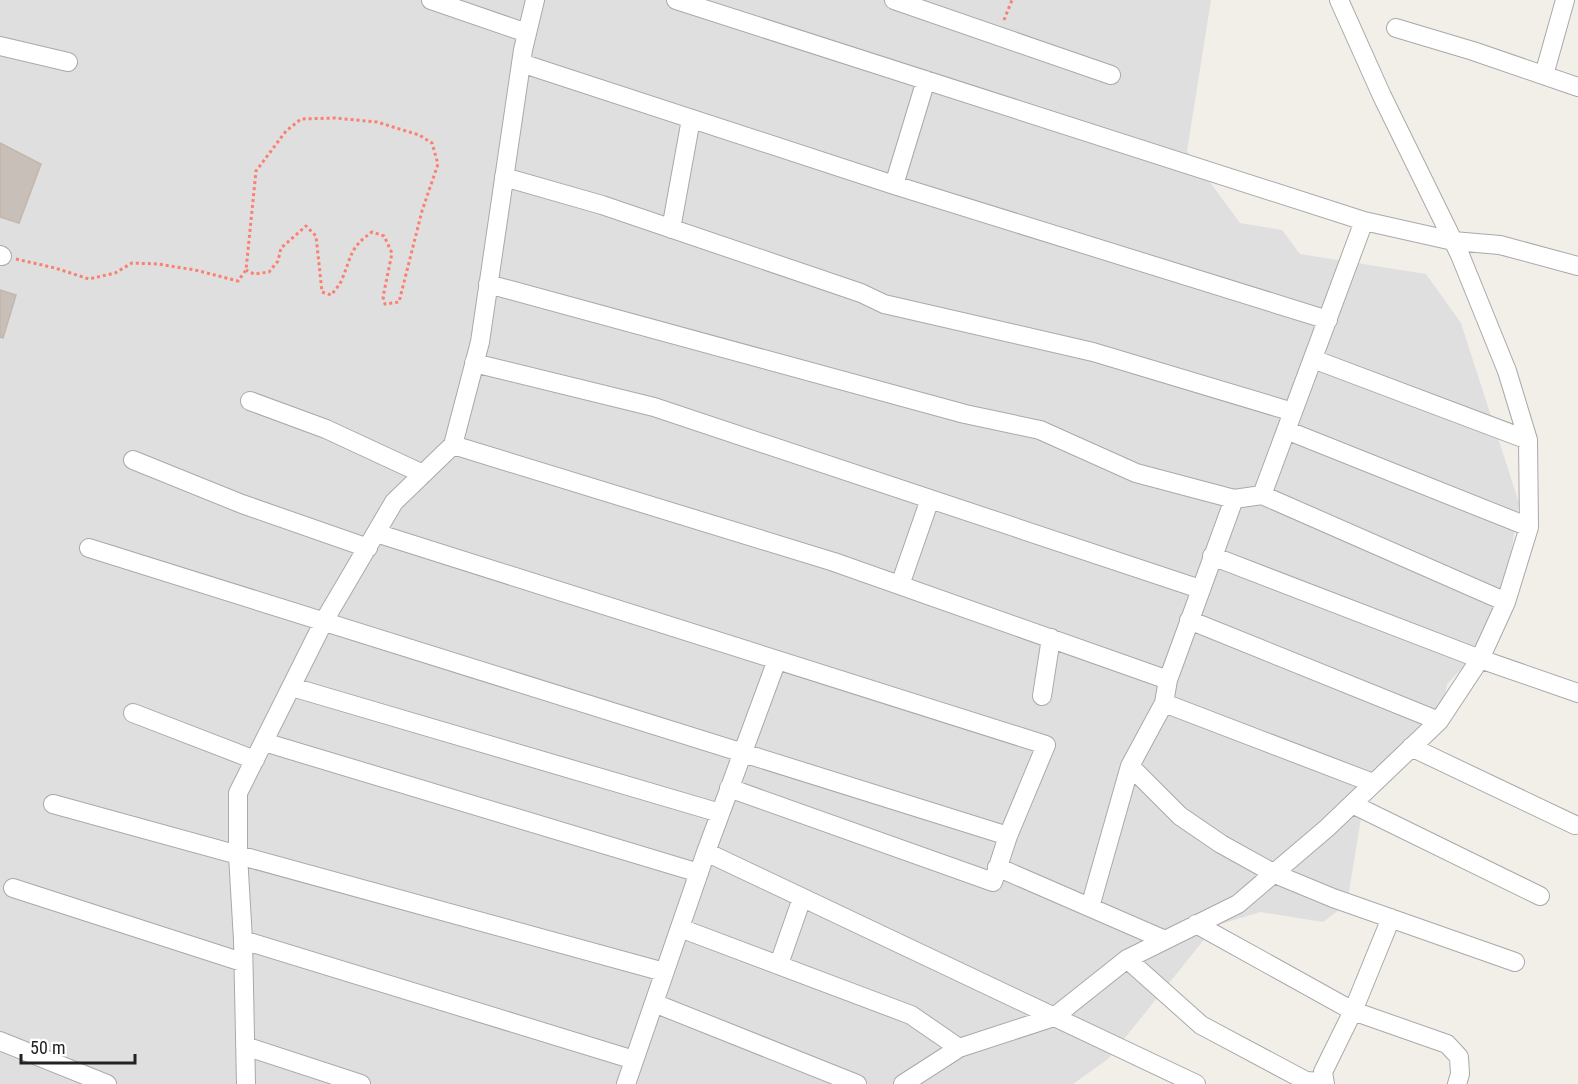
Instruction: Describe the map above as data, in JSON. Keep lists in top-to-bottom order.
{
  "scale_bar": "50 m"
}
